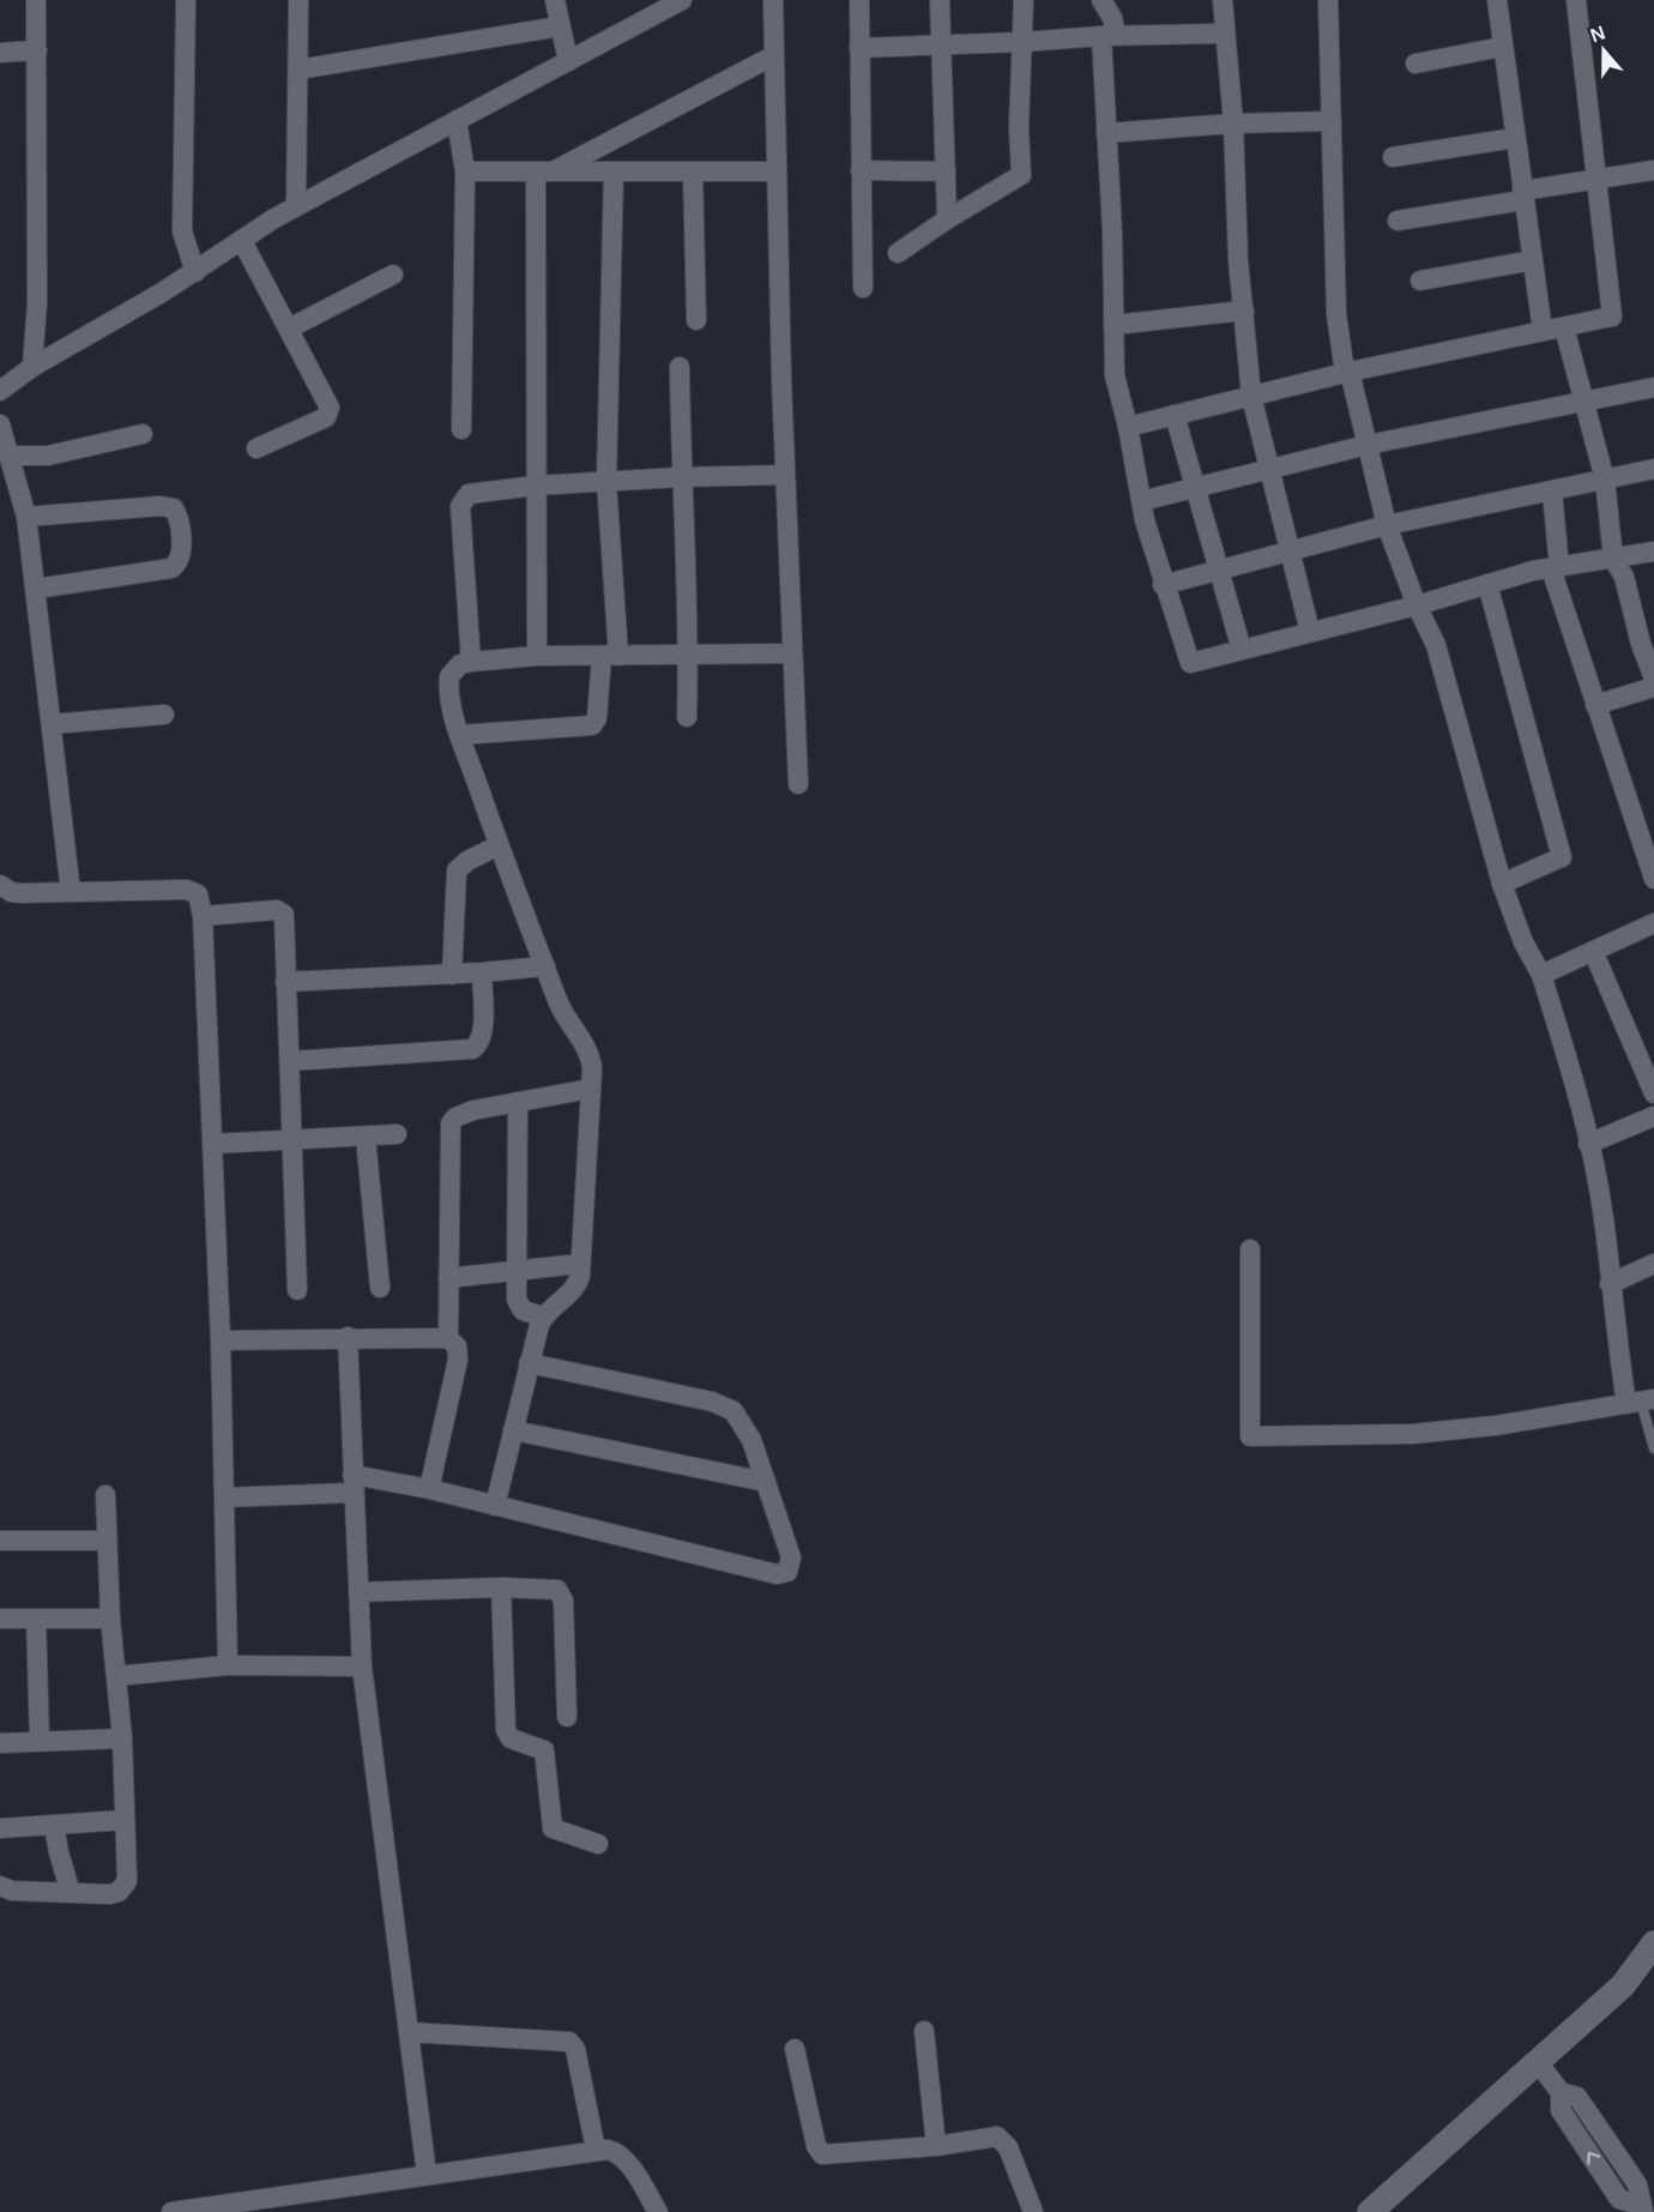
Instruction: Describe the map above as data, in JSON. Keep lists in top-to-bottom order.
{
  "north": "top"
}
